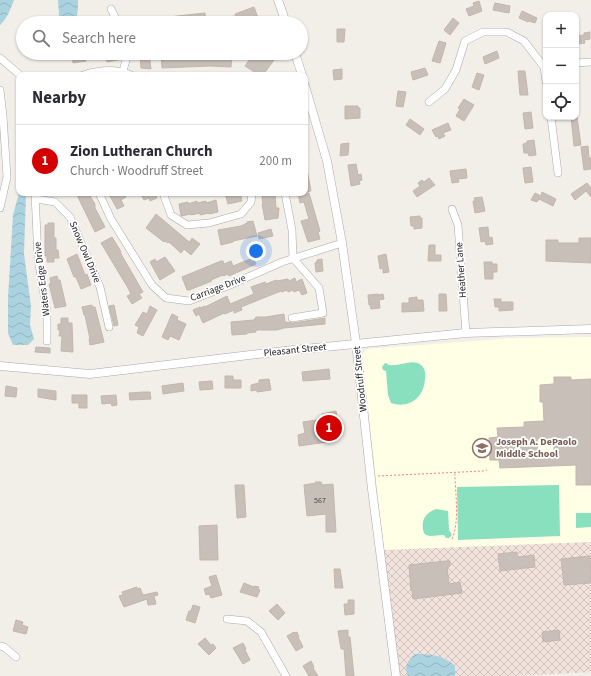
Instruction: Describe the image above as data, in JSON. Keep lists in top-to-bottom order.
{
  "streets": {
    "street": [
      "Snow Owl Drive",
      "Heather Lane",
      "Waters Edge Drive",
      "Carriage Drive",
      "Pleasant Street",
      "Woodruff Street"
    ]
  },
  "crossings": [
    ["Snow Owl Drive", "Waters Edge Drive"],
    ["Heather Lane", "Pleasant Street"],
    ["Carriage Drive", "Woodruff Street"],
    ["Pleasant Street", "Woodruff Street"]
  ],
  "places": {
    "school or university": ["Joseph A. DePaolo Middle School"]
  },
  "house_numbers": ["567"],
  "page": {
    "map_buttons": ["+", "−"],
    "search": "Search here",
    "heading": "Nearby",
    "list": [
      {
        "mark": "1",
        "name": "Zion Lutheran Church",
        "note": "Church · Woodruff Street",
        "value": "200 m"
      }
    ],
    "pins": "1"
  }
}
